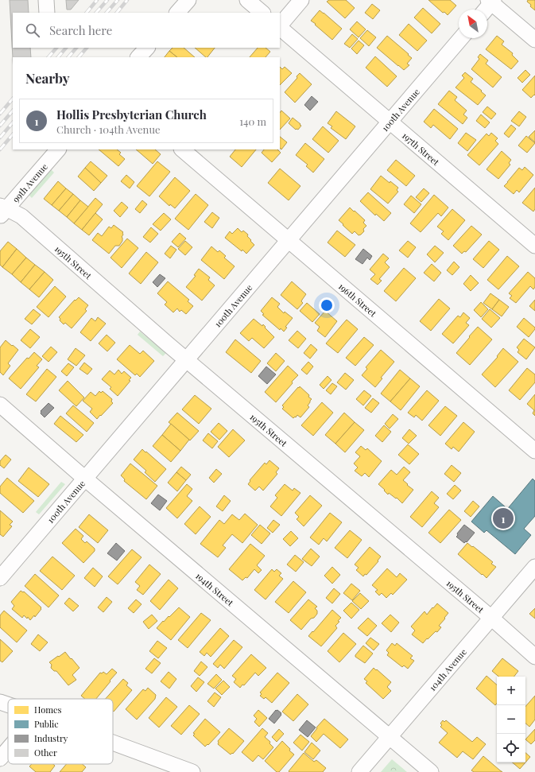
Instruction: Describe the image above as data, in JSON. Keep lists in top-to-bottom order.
{
  "streets": {
    "street": [
      "100th Avenue",
      "197th Street",
      "99th Avenue",
      "195th Street",
      "196th Street",
      "194th Street",
      "104th Avenue"
    ]
  },
  "crossings": [
    ["100th Avenue", "197th Street"],
    ["100th Avenue", "195th Street"],
    ["100th Avenue", "196th Street"],
    ["100th Avenue", "194th Street"],
    ["99th Avenue", "195th Street"],
    ["195th Street", "104th Avenue"],
    ["194th Street", "104th Avenue"]
  ],
  "legend": [
    "Homes",
    "Public",
    "Industry",
    "Other"
  ],
  "north": "top left",
  "page": {
    "search": "Search here",
    "heading": "Nearby",
    "list": [
      {
        "mark": "1",
        "name": "Hollis Presbyterian Church",
        "note": "Church · 104th Avenue",
        "value": "140 m"
      }
    ],
    "pins": "1",
    "map_buttons": ["+", "−"]
  }
}
